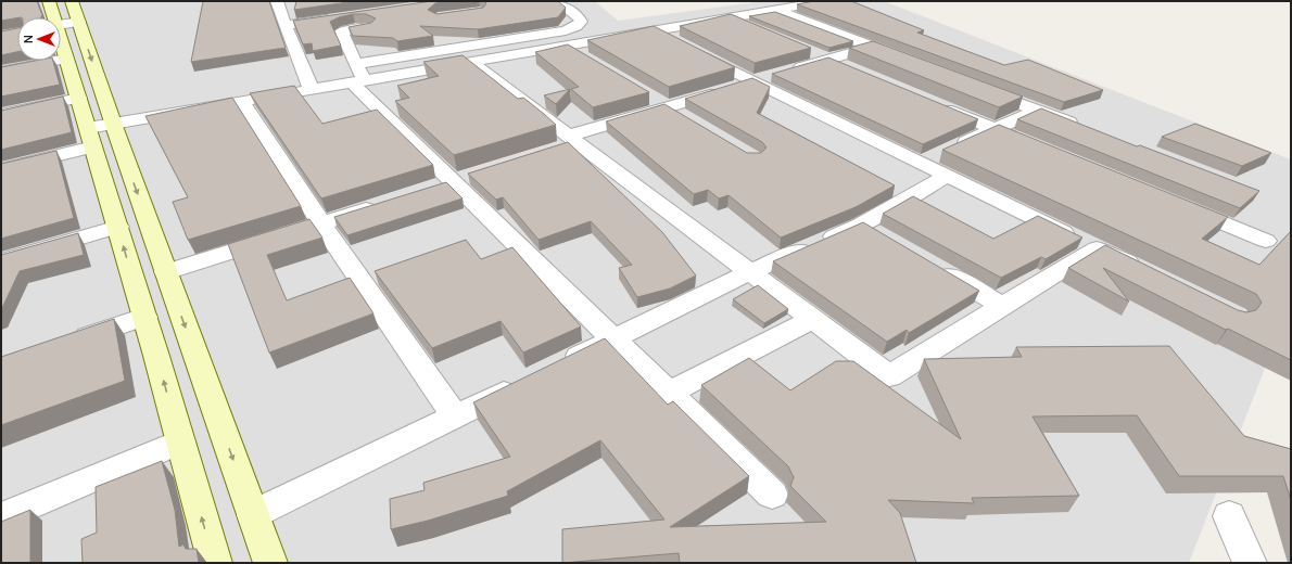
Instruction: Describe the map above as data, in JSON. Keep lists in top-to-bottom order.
{
  "north": "left"
}
